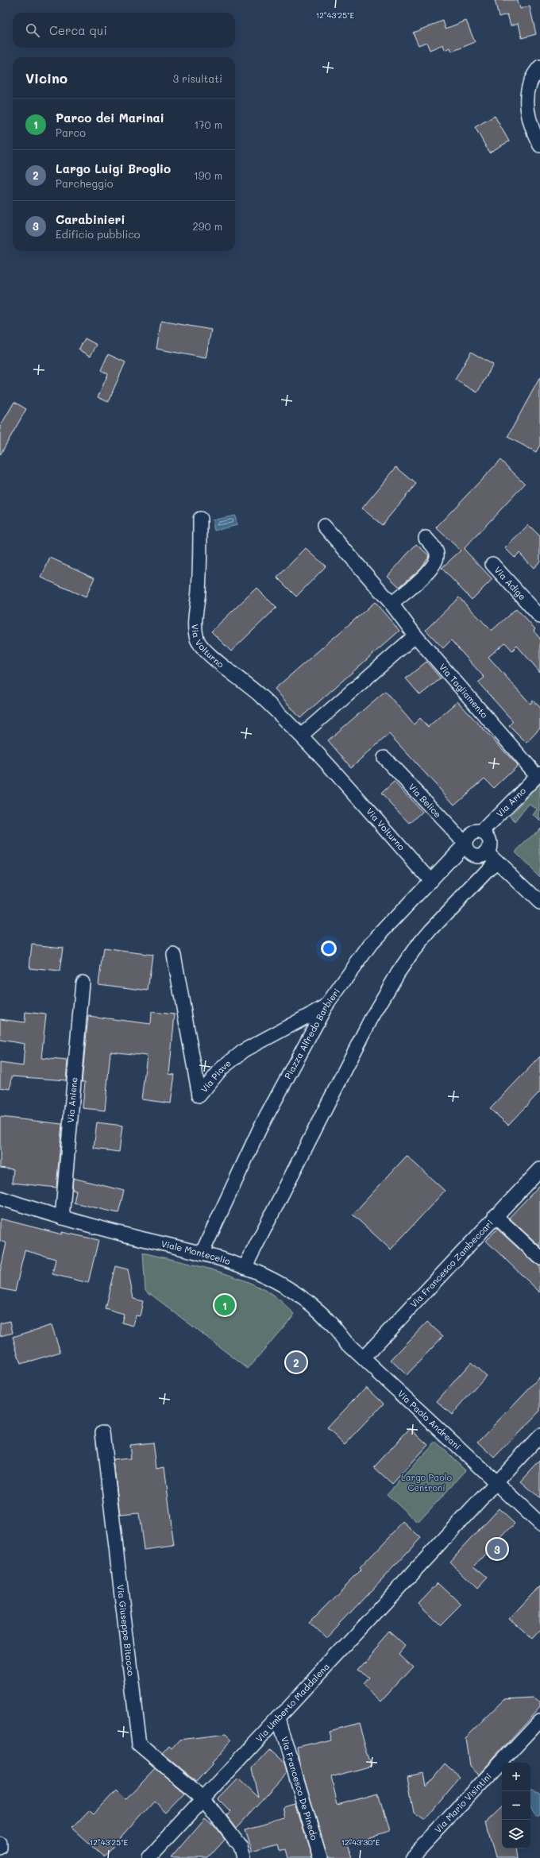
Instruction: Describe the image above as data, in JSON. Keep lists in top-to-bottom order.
{
  "streets": {
    "street": [
      "Via Adige",
      "Via Volturno",
      "Via Tagliamento",
      "Via Belice",
      "Via Arno",
      "Piazza Alfredo Barbieri",
      "Via Piave",
      "Via Aniene",
      "Viale Montecelio",
      "Via Francesco Zambeccari",
      "Via Paolo Andreani",
      "Via Giuseppe Bitocco",
      "Via Umberto Maddalena",
      "Via Francesco De Pinedo",
      "Via Mario Visintini"
    ]
  },
  "crossings": [
    ["Via Volturno", "Piazza Alfredo Barbieri"],
    ["Via Tagliamento", "Via Arno"],
    ["Via Belice", "Piazza Alfredo Barbieri"],
    ["Via Arno", "Piazza Alfredo Barbieri"],
    ["Piazza Alfredo Barbieri", "Via Piave"],
    ["Piazza Alfredo Barbieri", "Viale Montecelio"],
    ["Via Aniene", "Viale Montecelio"],
    ["Viale Montecelio", "Via Francesco Zambeccari"],
    ["Viale Montecelio", "Via Paolo Andreani"],
    ["Via Francesco Zambeccari", "Via Paolo Andreani"],
    ["Via Paolo Andreani", "Via Umberto Maddalena"],
    ["Via Giuseppe Bitocco", "Via Umberto Maddalena"],
    ["Via Umberto Maddalena", "Via Francesco De Pinedo"]
  ],
  "parks": ["Largo Paolo Centroni"],
  "page": {
    "search": "Cerca qui",
    "heading": ["Vicino", "3 risultati"],
    "list": [
      {
        "mark": "1",
        "name": "Parco dei Marinai",
        "note": "Parco",
        "value": "170 m"
      },
      {
        "mark": "2",
        "name": "Largo Luigi Broglio",
        "note": "Parcheggio",
        "value": "190 m"
      },
      {
        "mark": "3",
        "name": "Carabinieri",
        "note": "Edificio pubblico",
        "value": "290 m"
      }
    ],
    "pins": ["1", "2", "3"],
    "map_buttons": ["+", "−"]
  },
  "coordinates": ["12°43'25\"E", "12°43'30\"E"]
}
